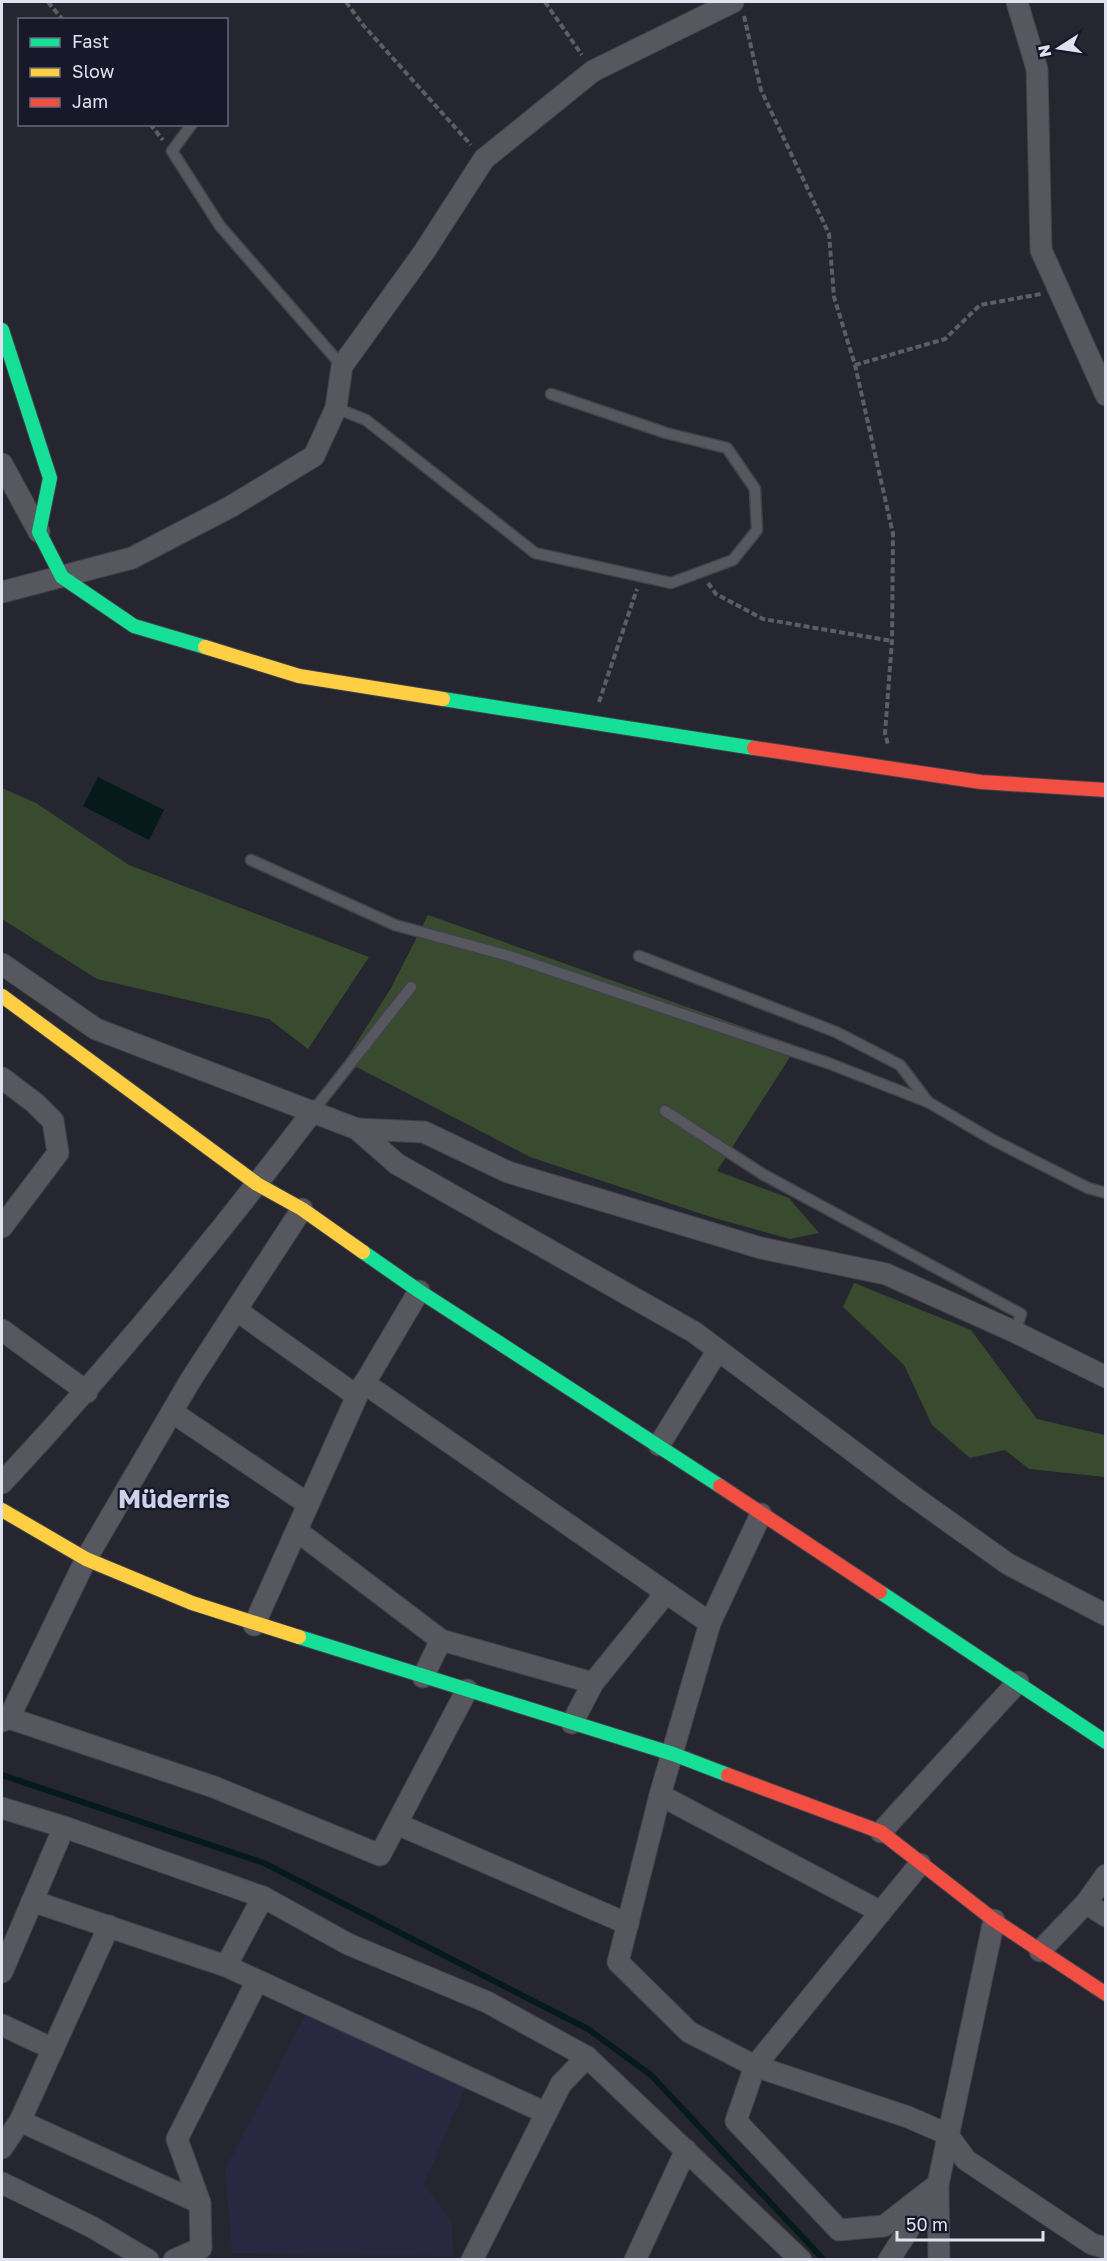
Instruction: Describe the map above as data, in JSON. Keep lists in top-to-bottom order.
{
  "districts": ["Müderris"],
  "legend": ["Fast", "Slow", "Jam"],
  "scale_bar": "50 m",
  "north": "left"
}
